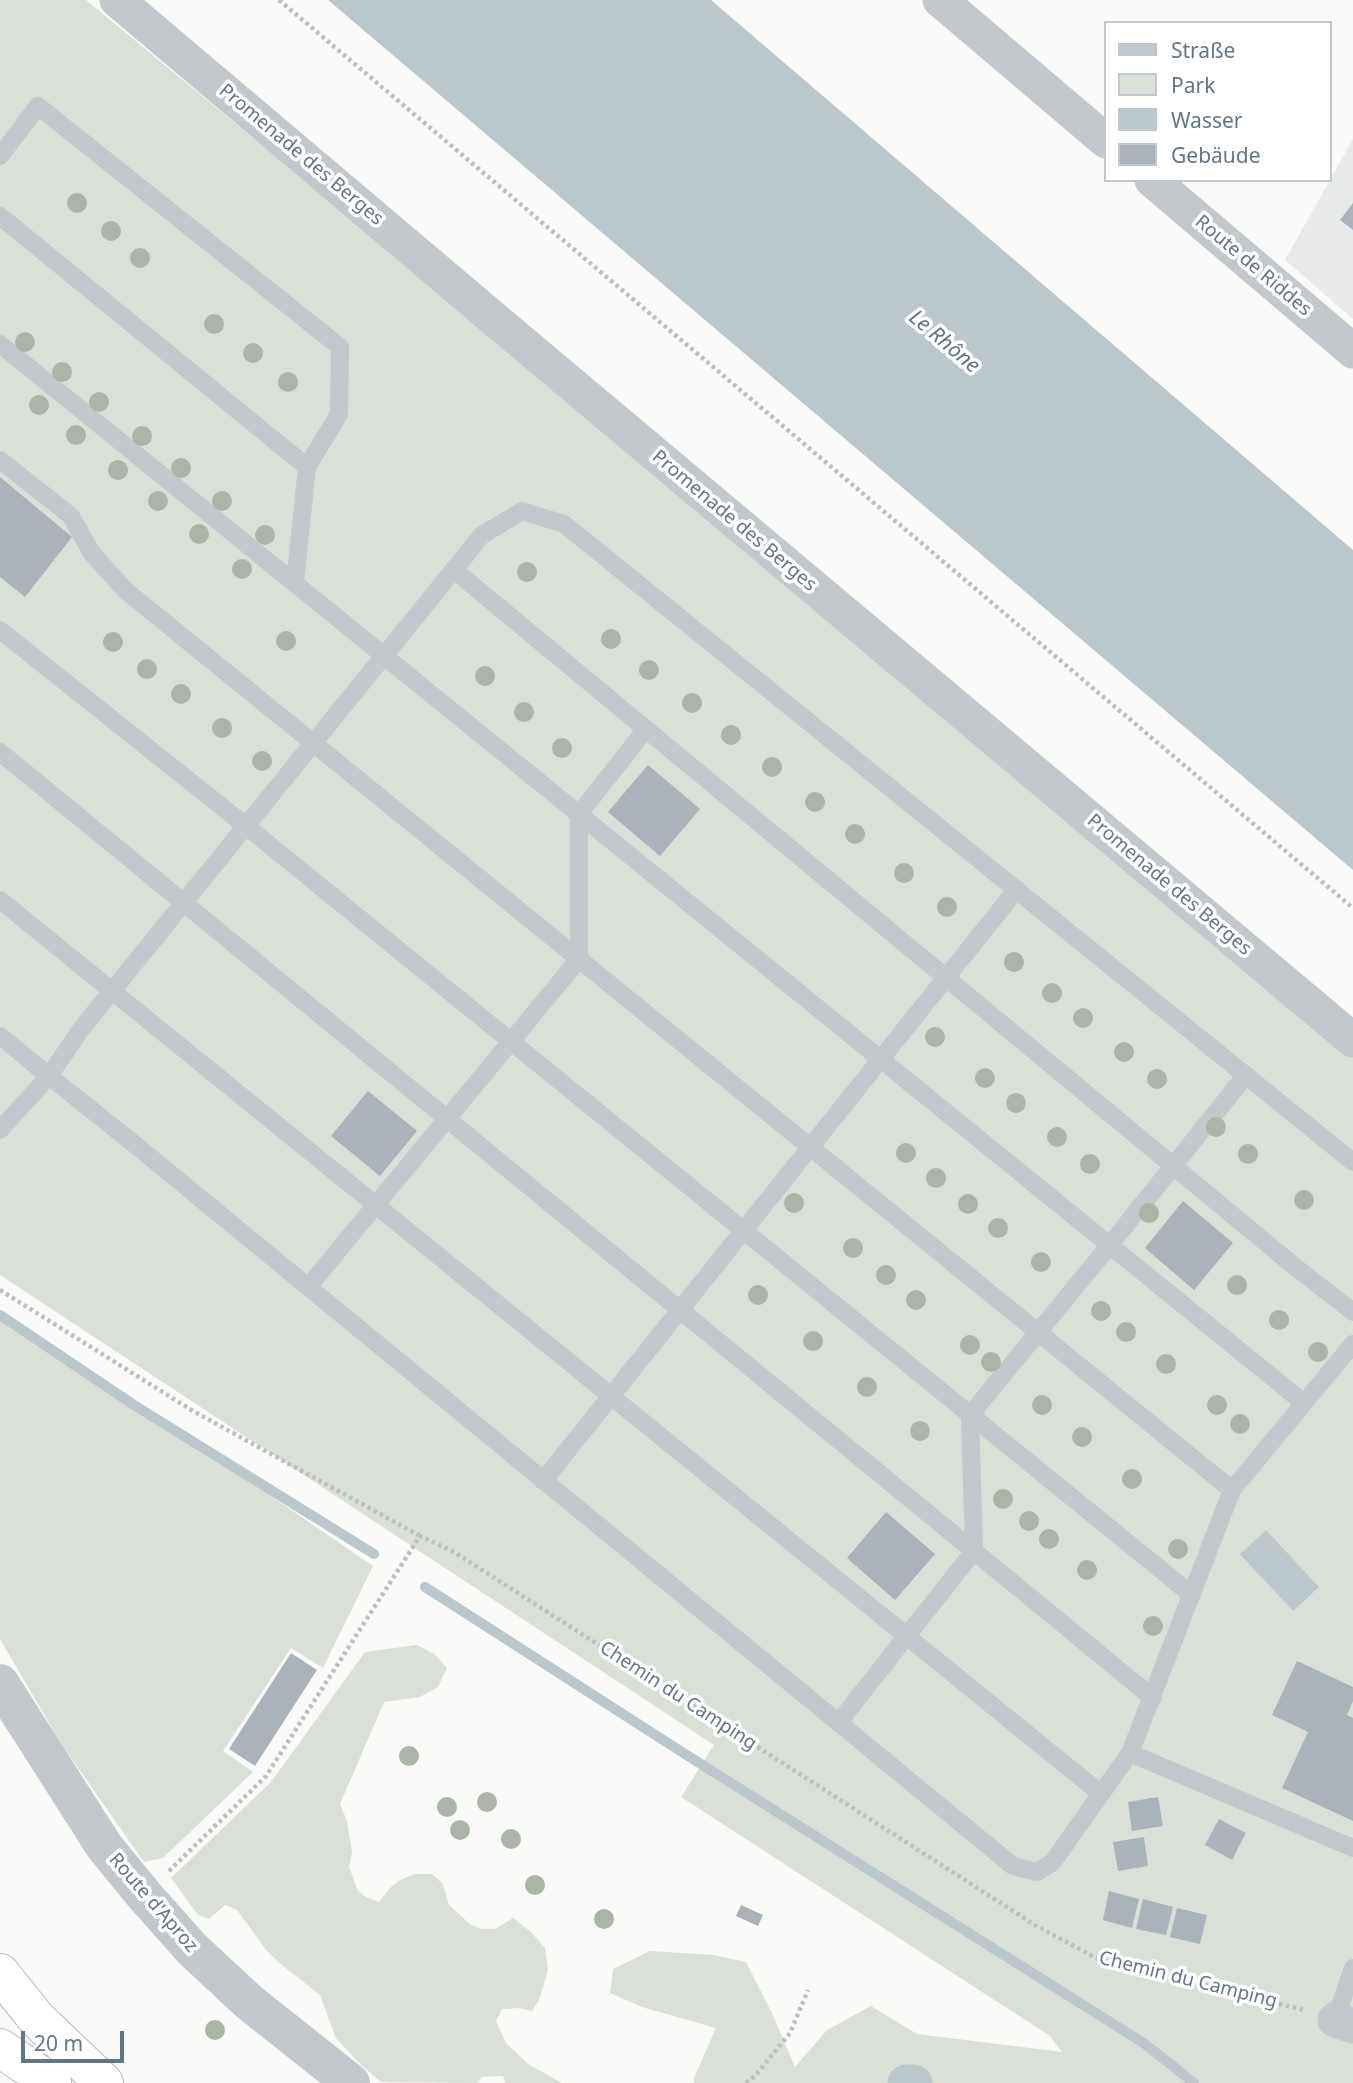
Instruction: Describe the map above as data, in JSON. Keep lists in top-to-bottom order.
{
  "streets": {
    "street": ["Promenade des Berges", "Route de Riddes", "Route d'Aproz"],
    "path": ["Chemin du Camping"]
  },
  "water": ["Le Rhône"],
  "legend": [
    "Straße",
    "Park",
    "Wasser",
    "Gebäude"
  ],
  "scale_bar": "20 m"
}
